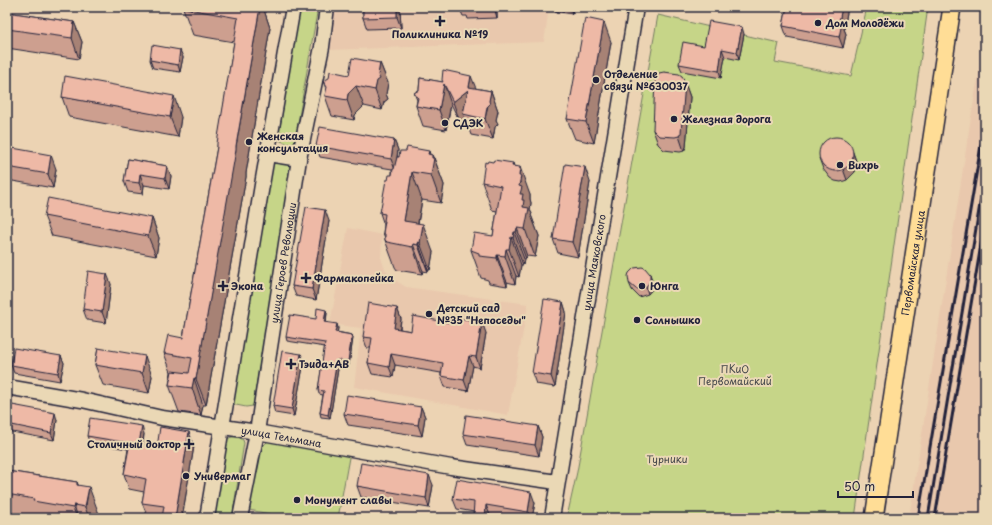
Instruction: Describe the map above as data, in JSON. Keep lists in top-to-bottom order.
{
  "streets": {
    "main road": ["Первомайская улица"],
    "street": ["улица Героев Революции", "улица Маяковского", "улица Тельмана"]
  },
  "crossings": [
    ["улица Героев Революции", "улица Тельмана"],
    ["улица Маяковского", "улица Тельмана"]
  ],
  "parks": ["ПКиО Первомайский", "Турники"],
  "places": {
    "health": [
      "Поликлиника №19",
      "Фармакопейка",
      "Экона",
      "Тэида+АВ",
      "Столичный доктор"
    ],
    "other": [
      "Дом Молодёжи",
      "Отделение связи №630037",
      "Железная дорога",
      "СДЭК",
      "Женская консультация",
      "Вихрь",
      "Юнга",
      "Детский сад №35 \"Непоседы\"",
      "Солнышко",
      "Универмаг",
      "Монумент славы"
    ]
  },
  "scale_bar": "50 m"
}
